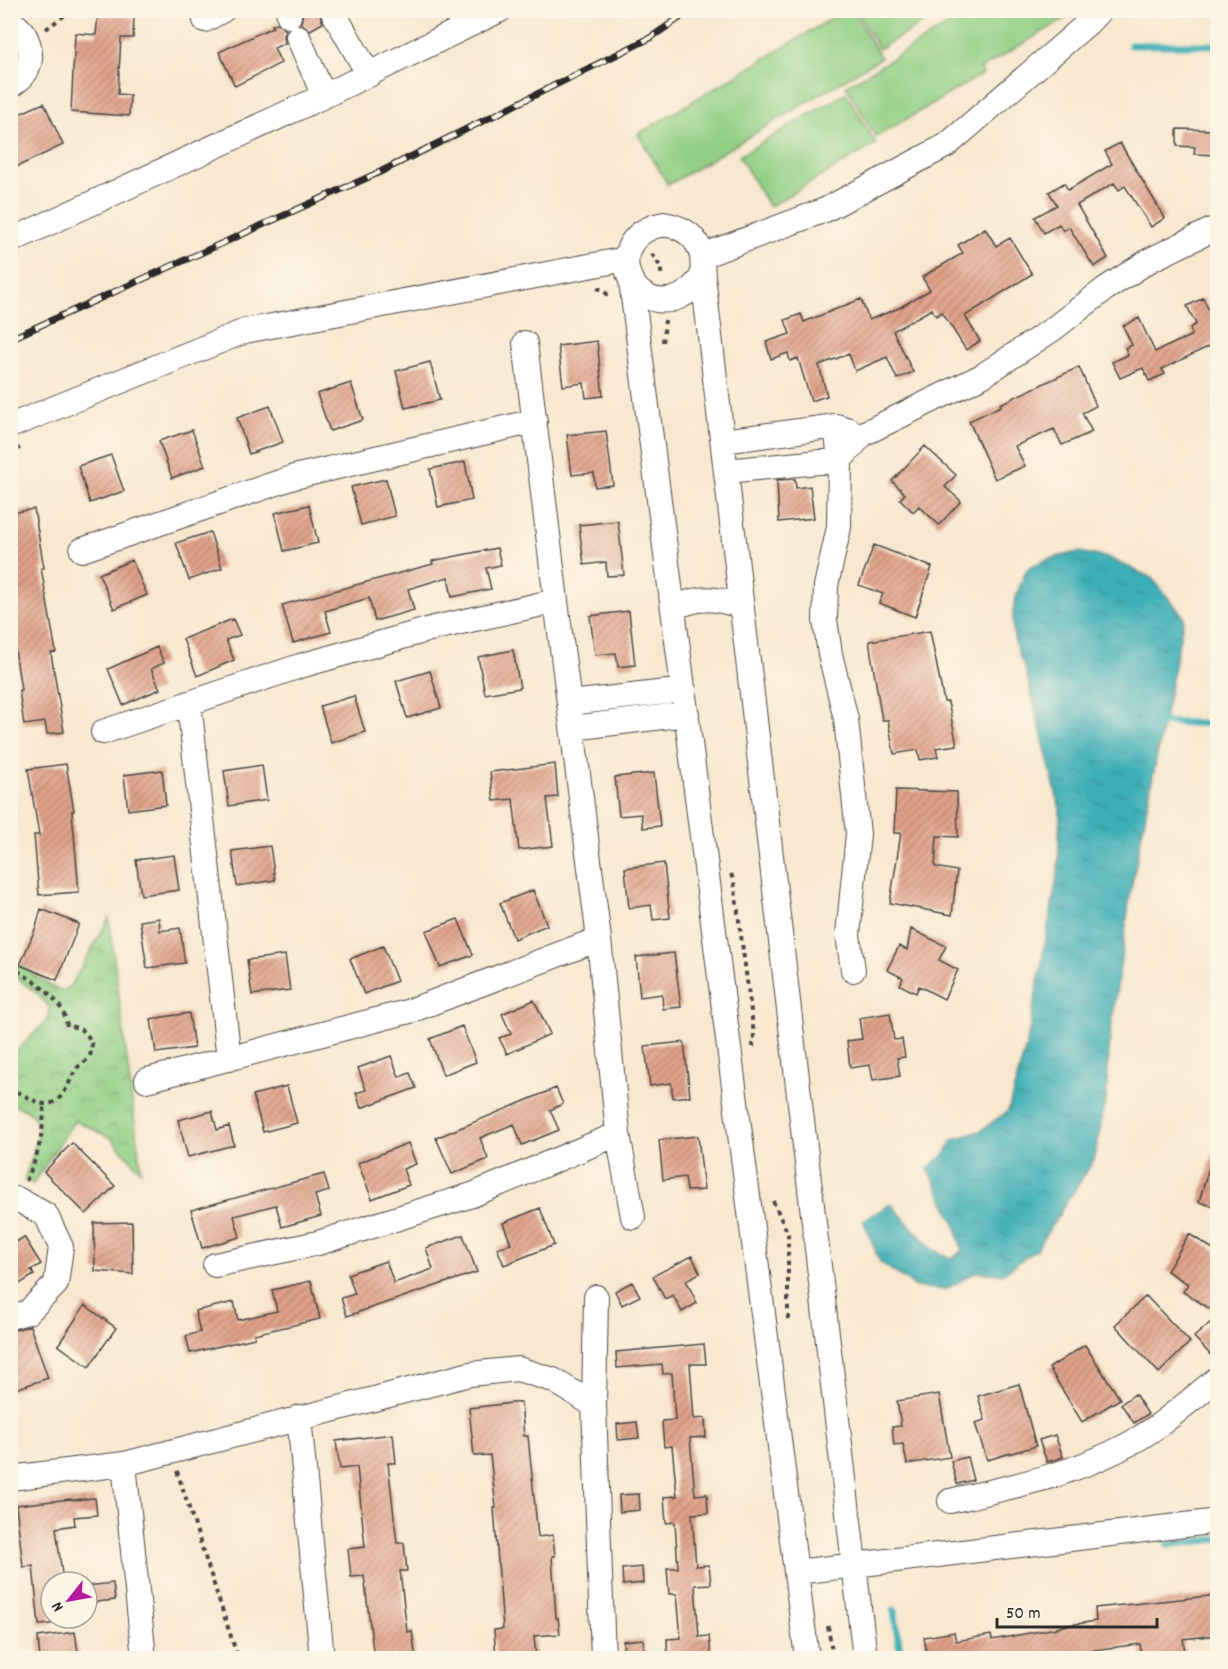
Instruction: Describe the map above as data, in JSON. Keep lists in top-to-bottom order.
{
  "scale_bar": "50 m",
  "north": "bottom left"
}
